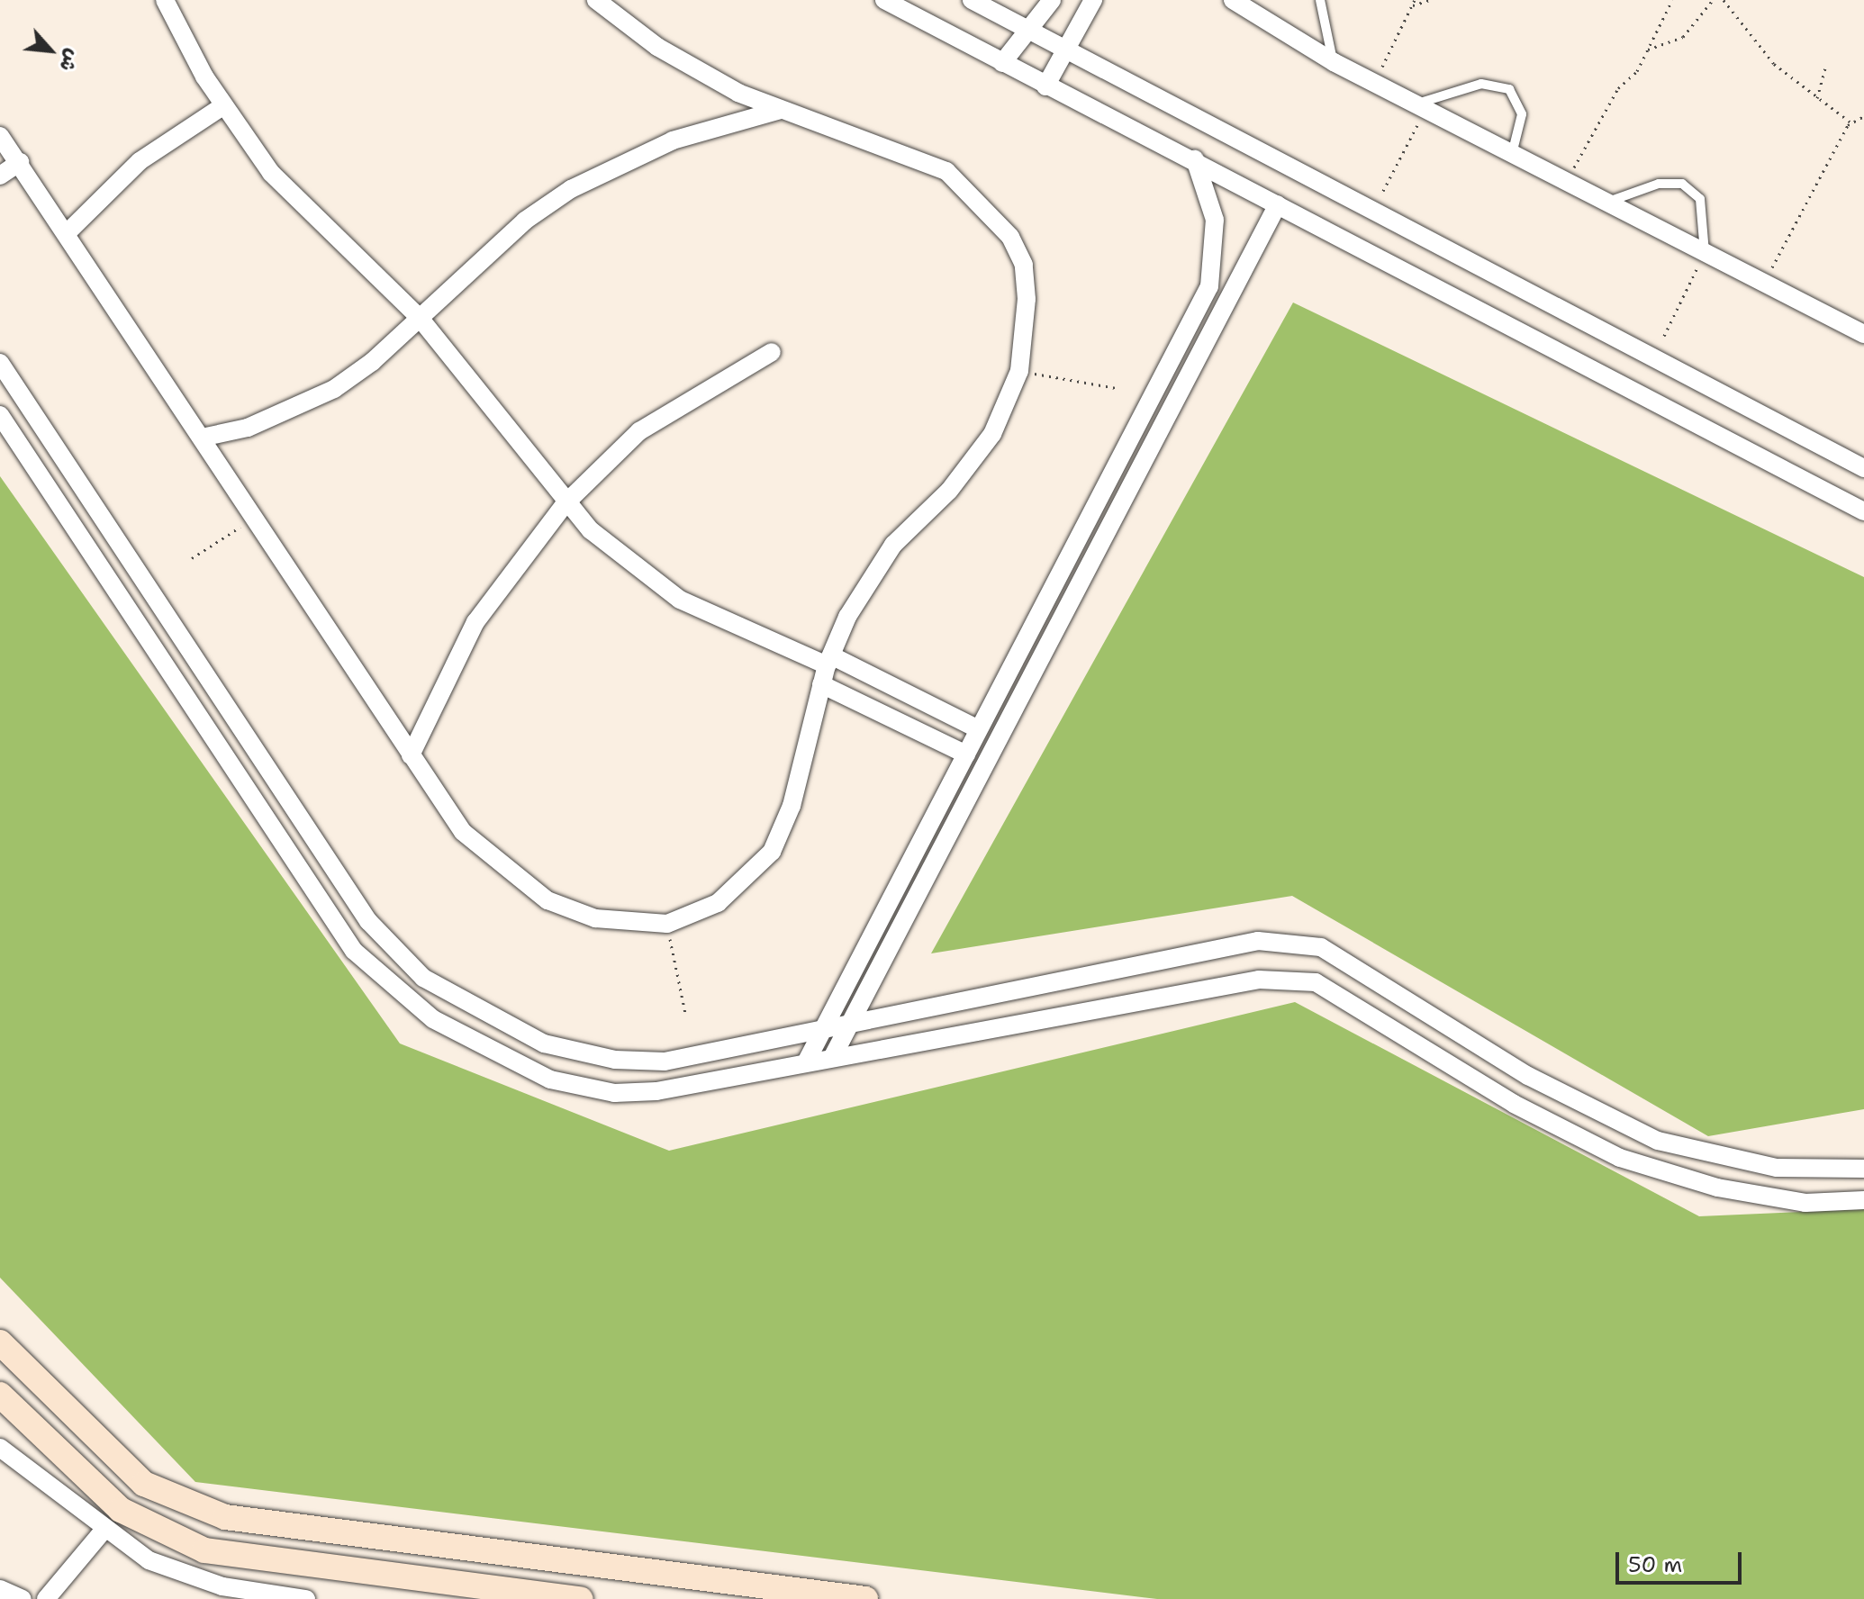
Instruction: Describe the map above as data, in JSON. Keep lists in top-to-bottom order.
{
  "scale_bar": "50 m",
  "north": "bottom right"
}
